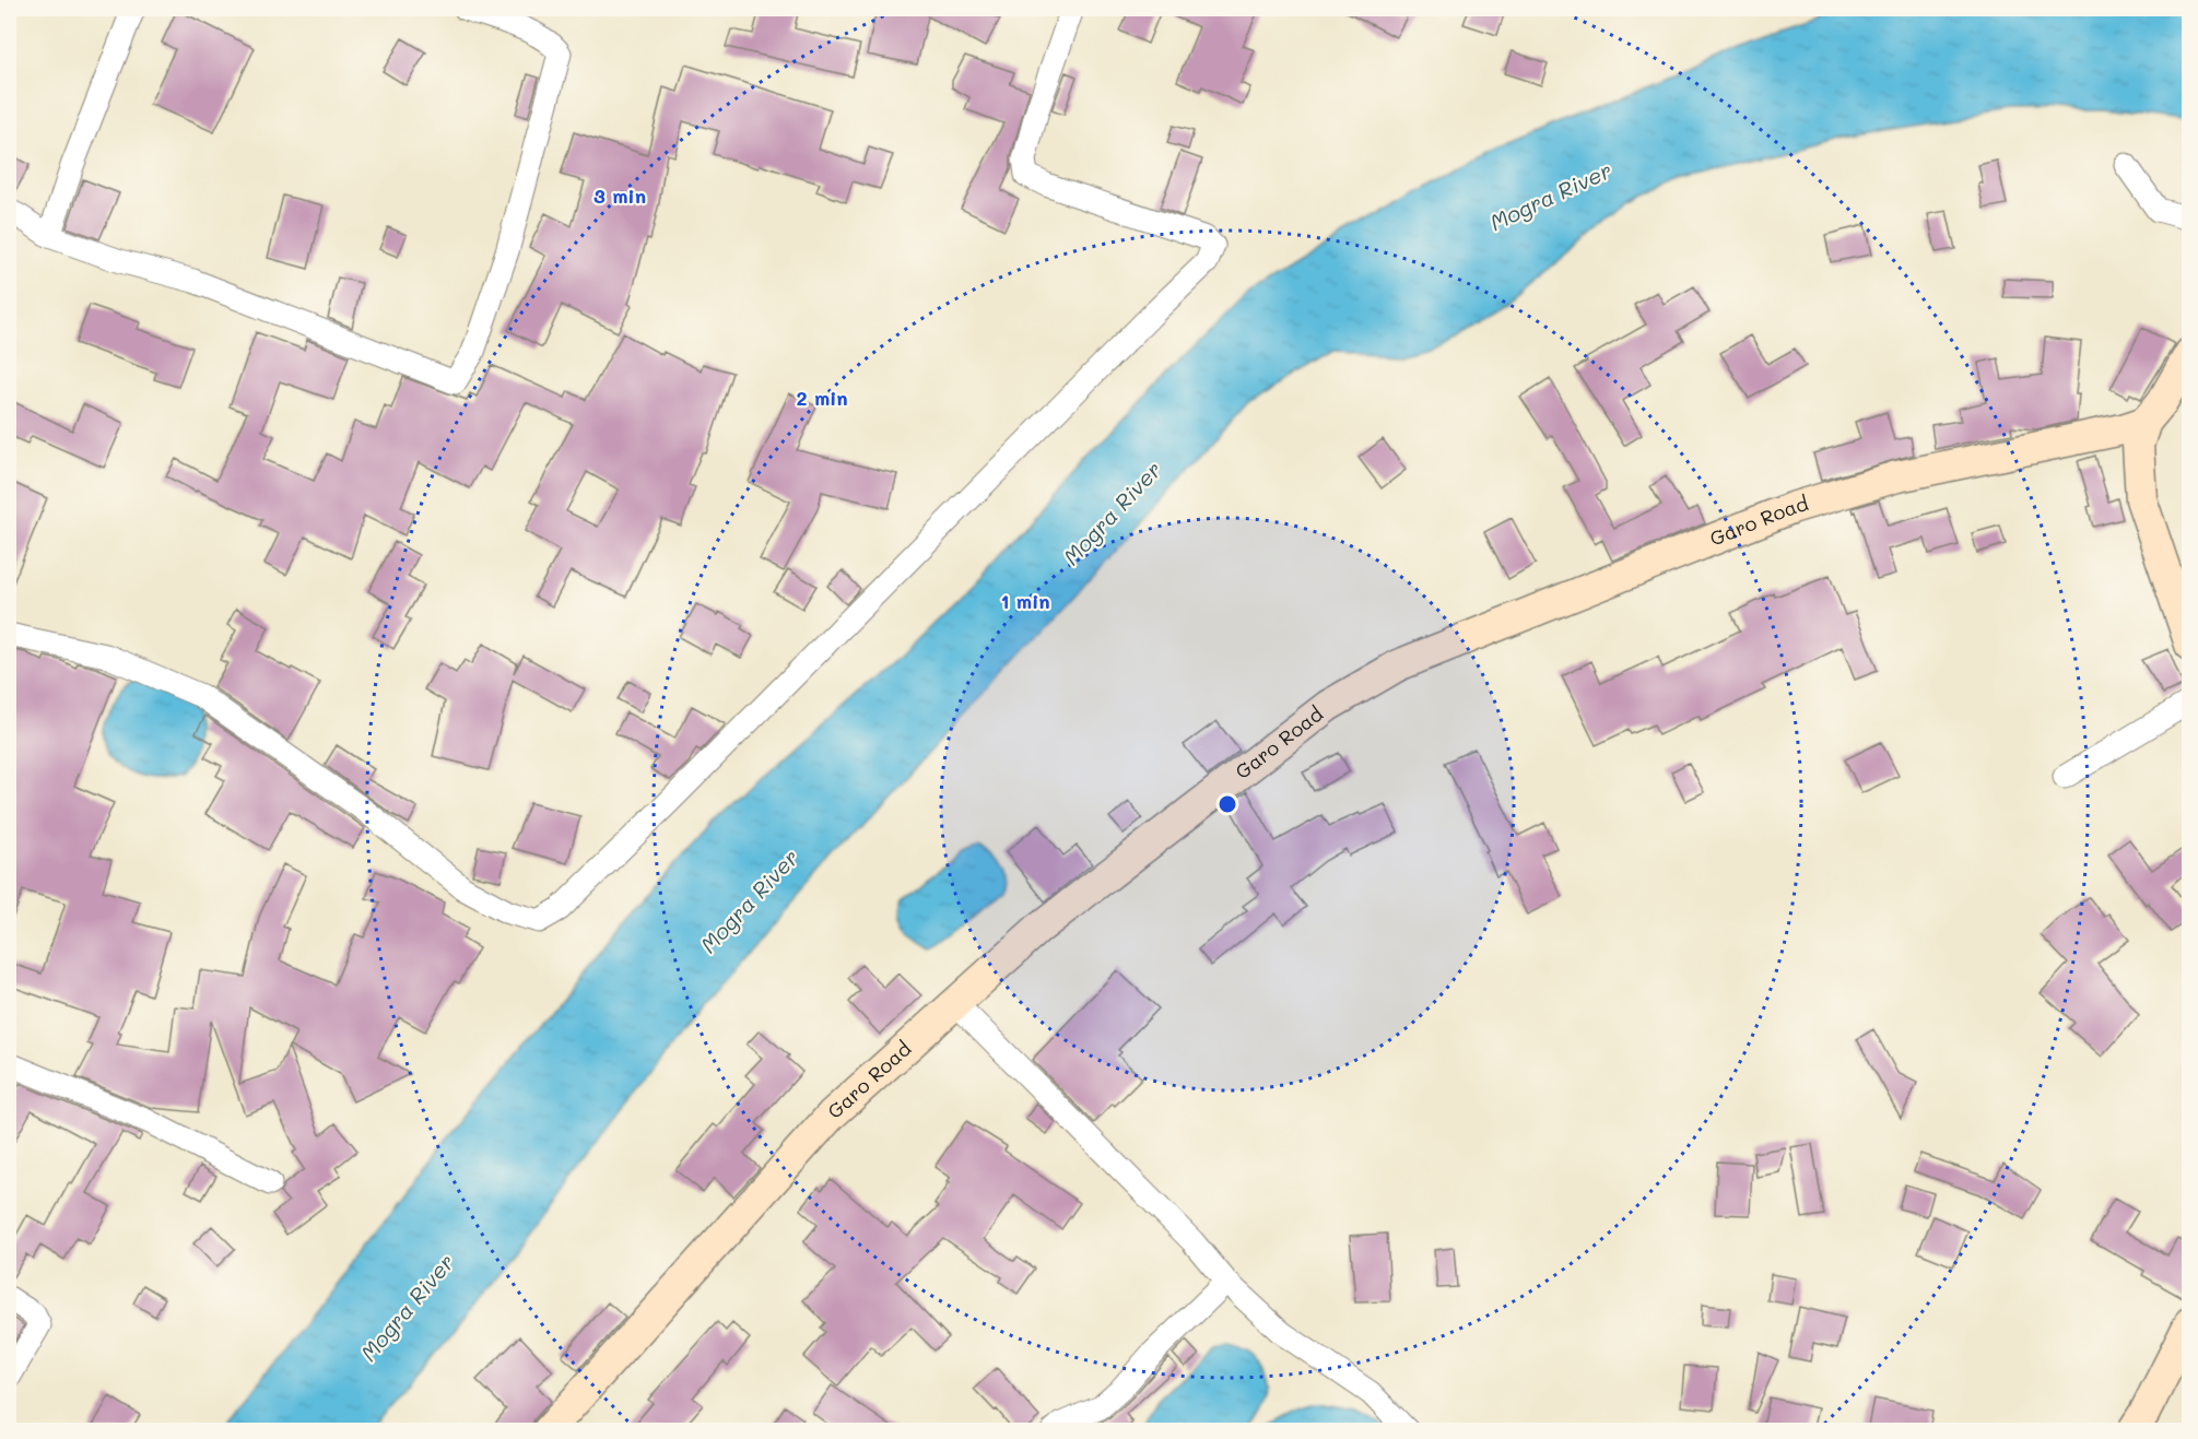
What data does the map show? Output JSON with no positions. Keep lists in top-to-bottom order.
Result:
{
  "streets": {
    "street": ["Garo Road"]
  },
  "water": ["Mogra River"],
  "rings": ["3 min", "2 min", "1 min"]
}
